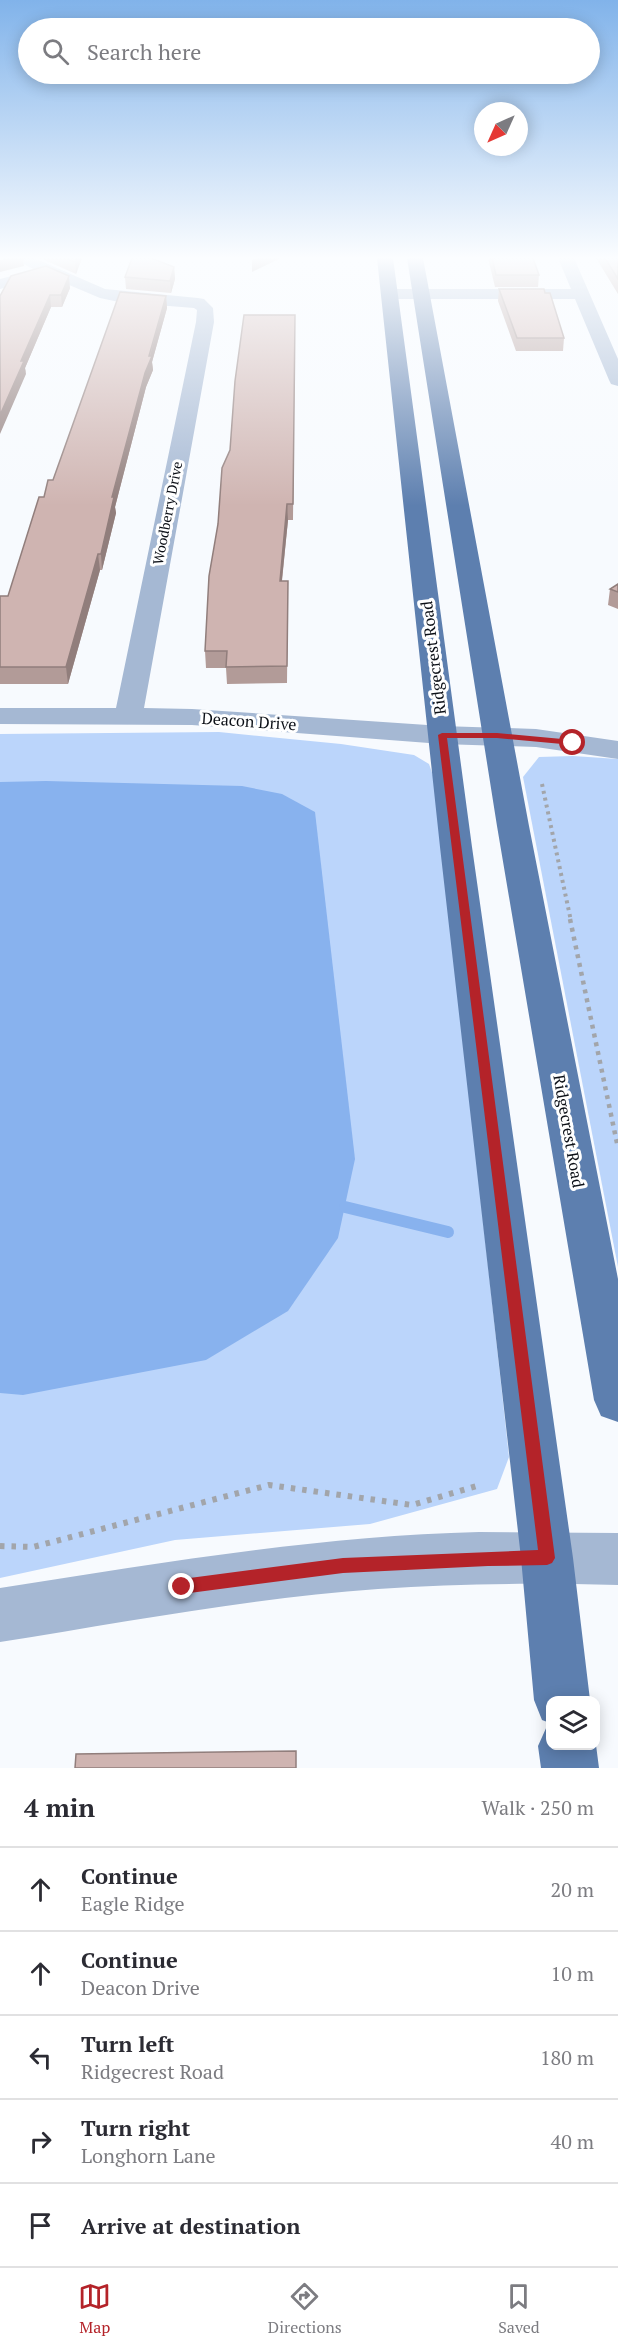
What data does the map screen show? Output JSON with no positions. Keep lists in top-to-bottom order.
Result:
{
  "streets": {
    "main road": ["Ridgecrest Road"],
    "street": ["Woodberry Drive", "Deacon Drive"]
  },
  "crossings": [
    ["Woodberry Drive", "Deacon Drive"],
    ["Ridgecrest Road", "Deacon Drive"]
  ],
  "north": "bottom left",
  "page": {
    "search": "Search here",
    "heading": ["4 min", "Walk · 250 m"],
    "list": [
      ["Continue", "Eagle Ridge", "20 m"],
      ["Continue", "Deacon Drive", "10 m"],
      ["Turn left", "Ridgecrest Road", "180 m"],
      ["Turn right", "Longhorn Lane", "40 m"],
      "Arrive at destination"
    ],
    "nav": ["Map", "Directions", "Saved"]
  }
}
